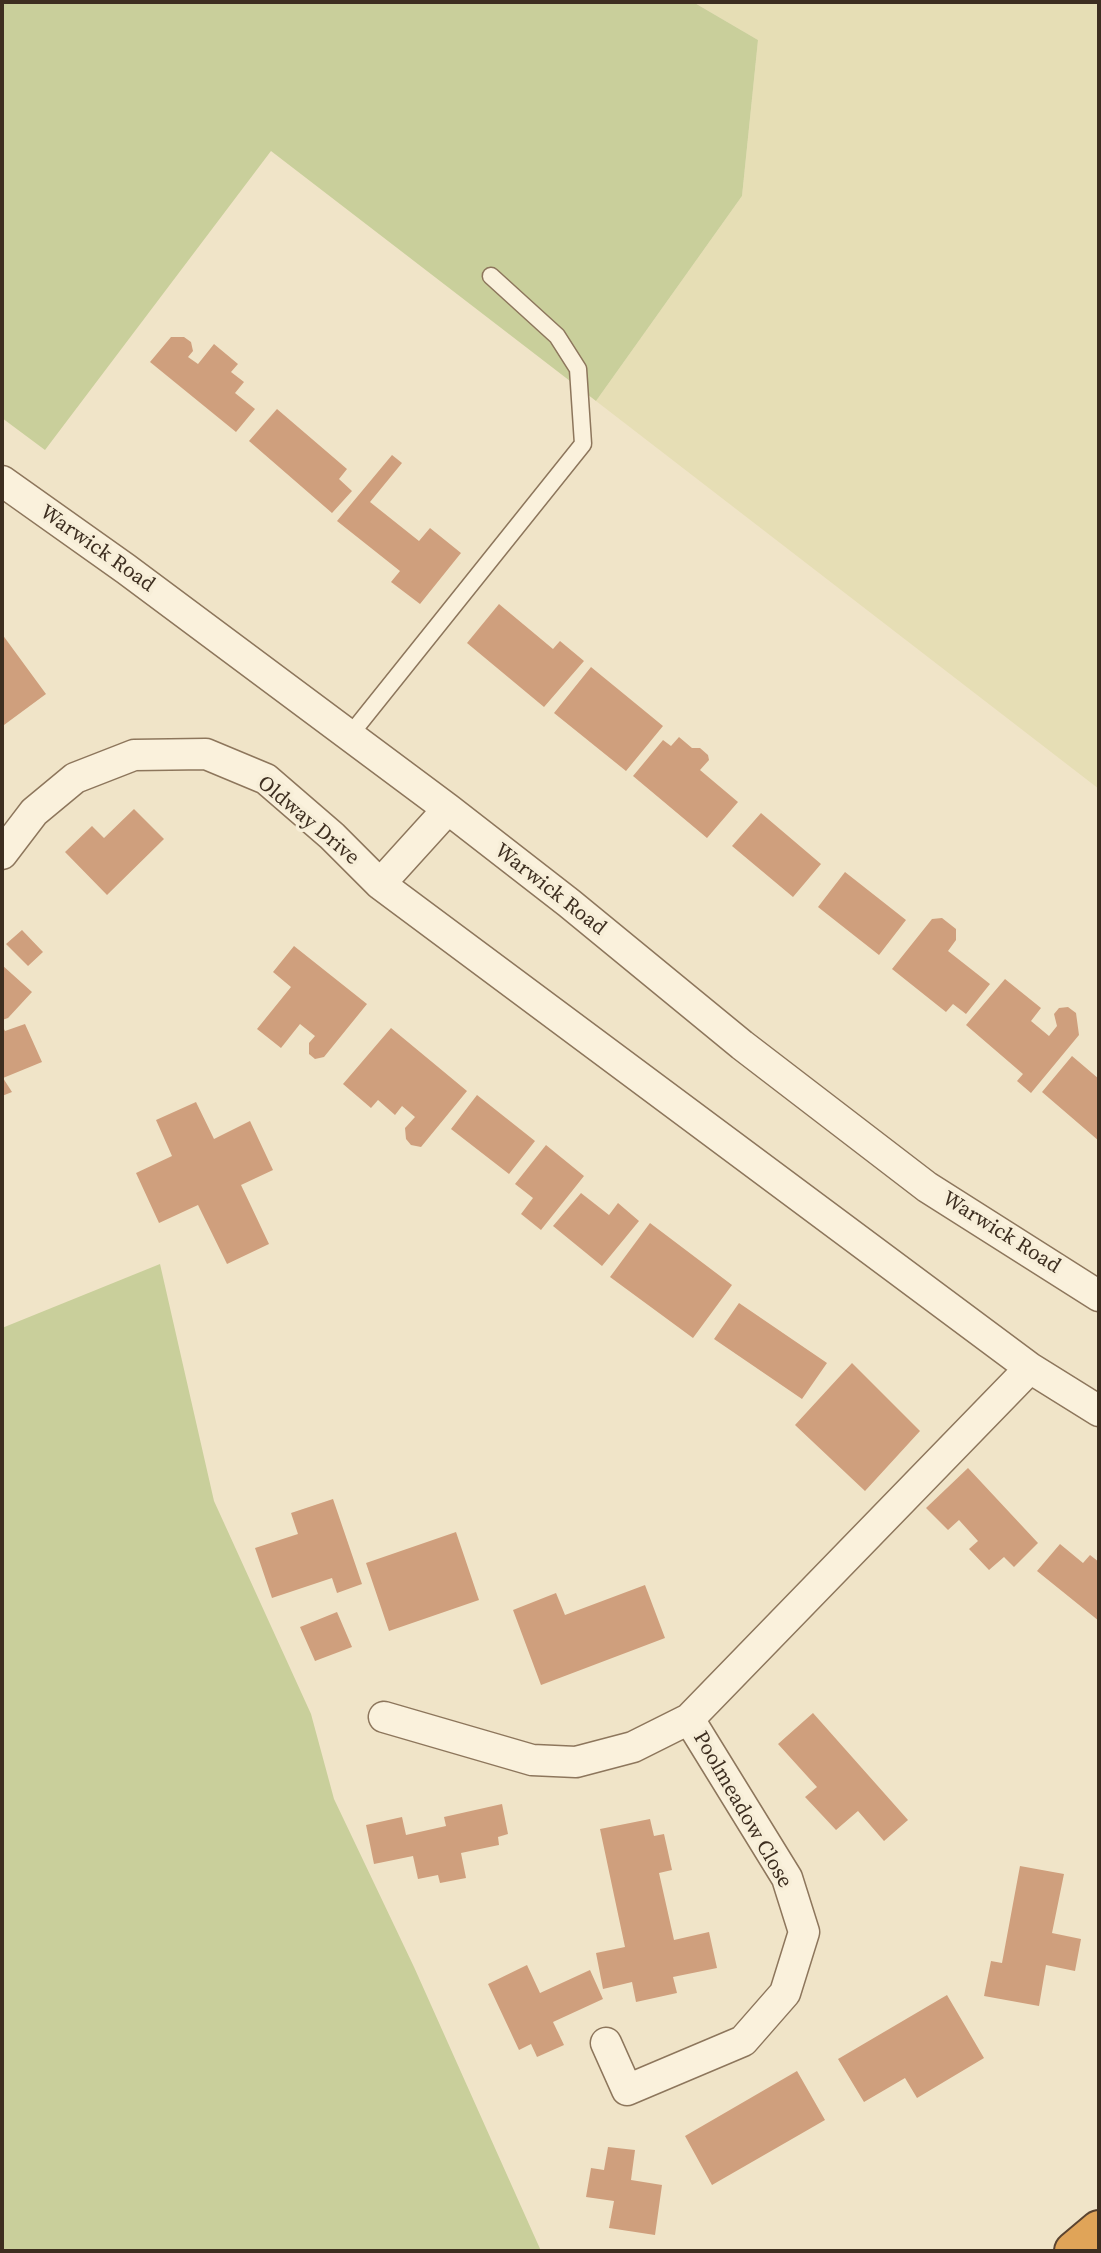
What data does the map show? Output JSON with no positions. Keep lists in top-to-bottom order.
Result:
{
  "streets": {
    "street": ["Warwick Road", "Oldway Drive", "Poolmeadow Close"]
  }
}
